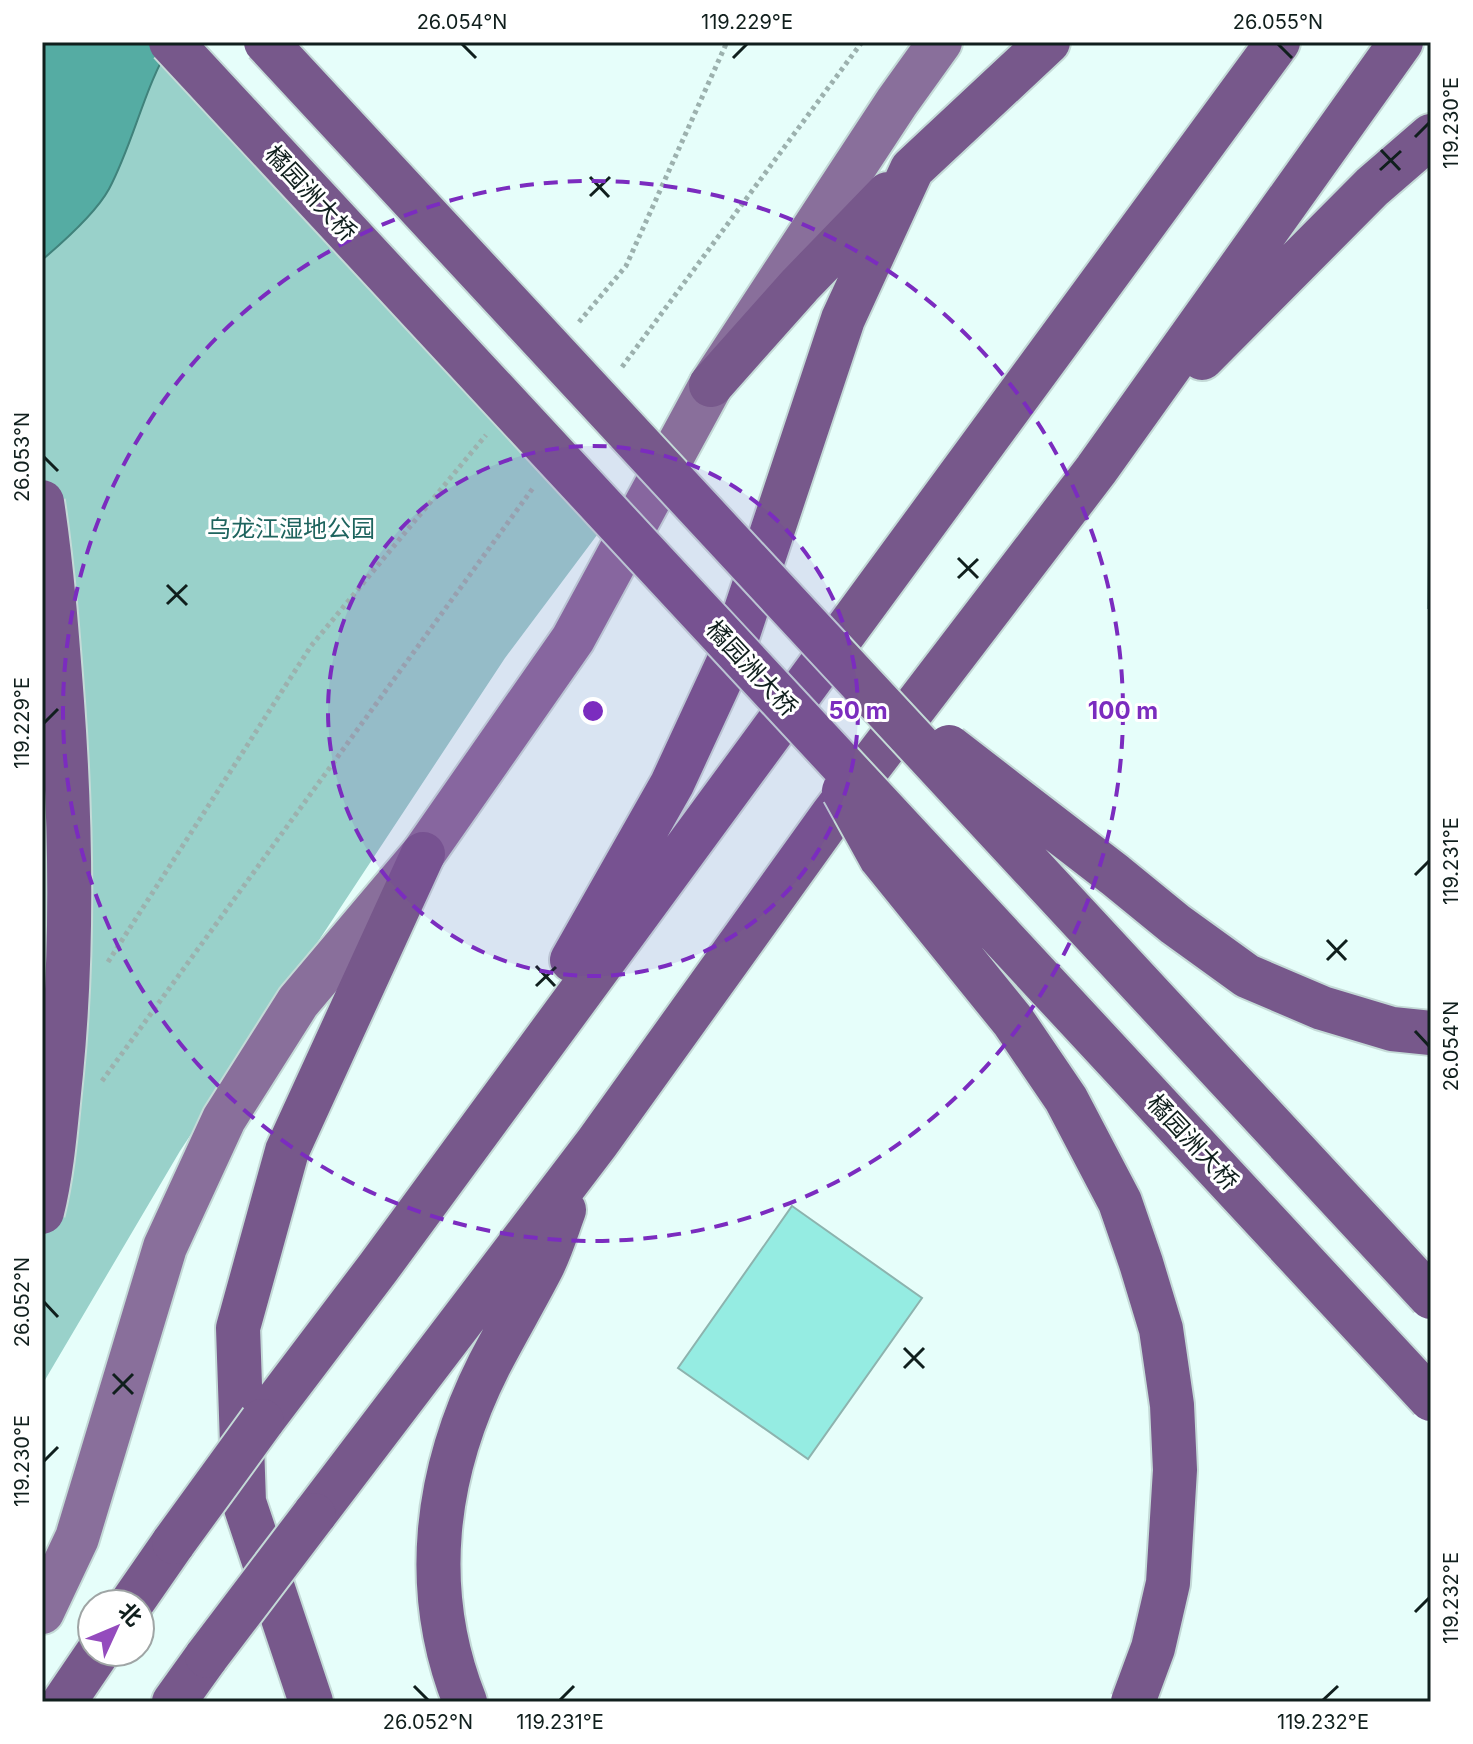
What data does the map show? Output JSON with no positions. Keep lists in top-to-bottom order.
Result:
{
  "streets": {
    "highway": ["橘园洲大桥"]
  },
  "parks": ["乌龙江湿地公园"],
  "north": "top right",
  "coordinates": [
    "26.054°N",
    "119.229°E",
    "26.055°N",
    "119.230°E",
    "26.053°N",
    "119.231°E",
    "26.052°N",
    "119.232°E"
  ],
  "rings": ["50 m", "100 m"]
}
